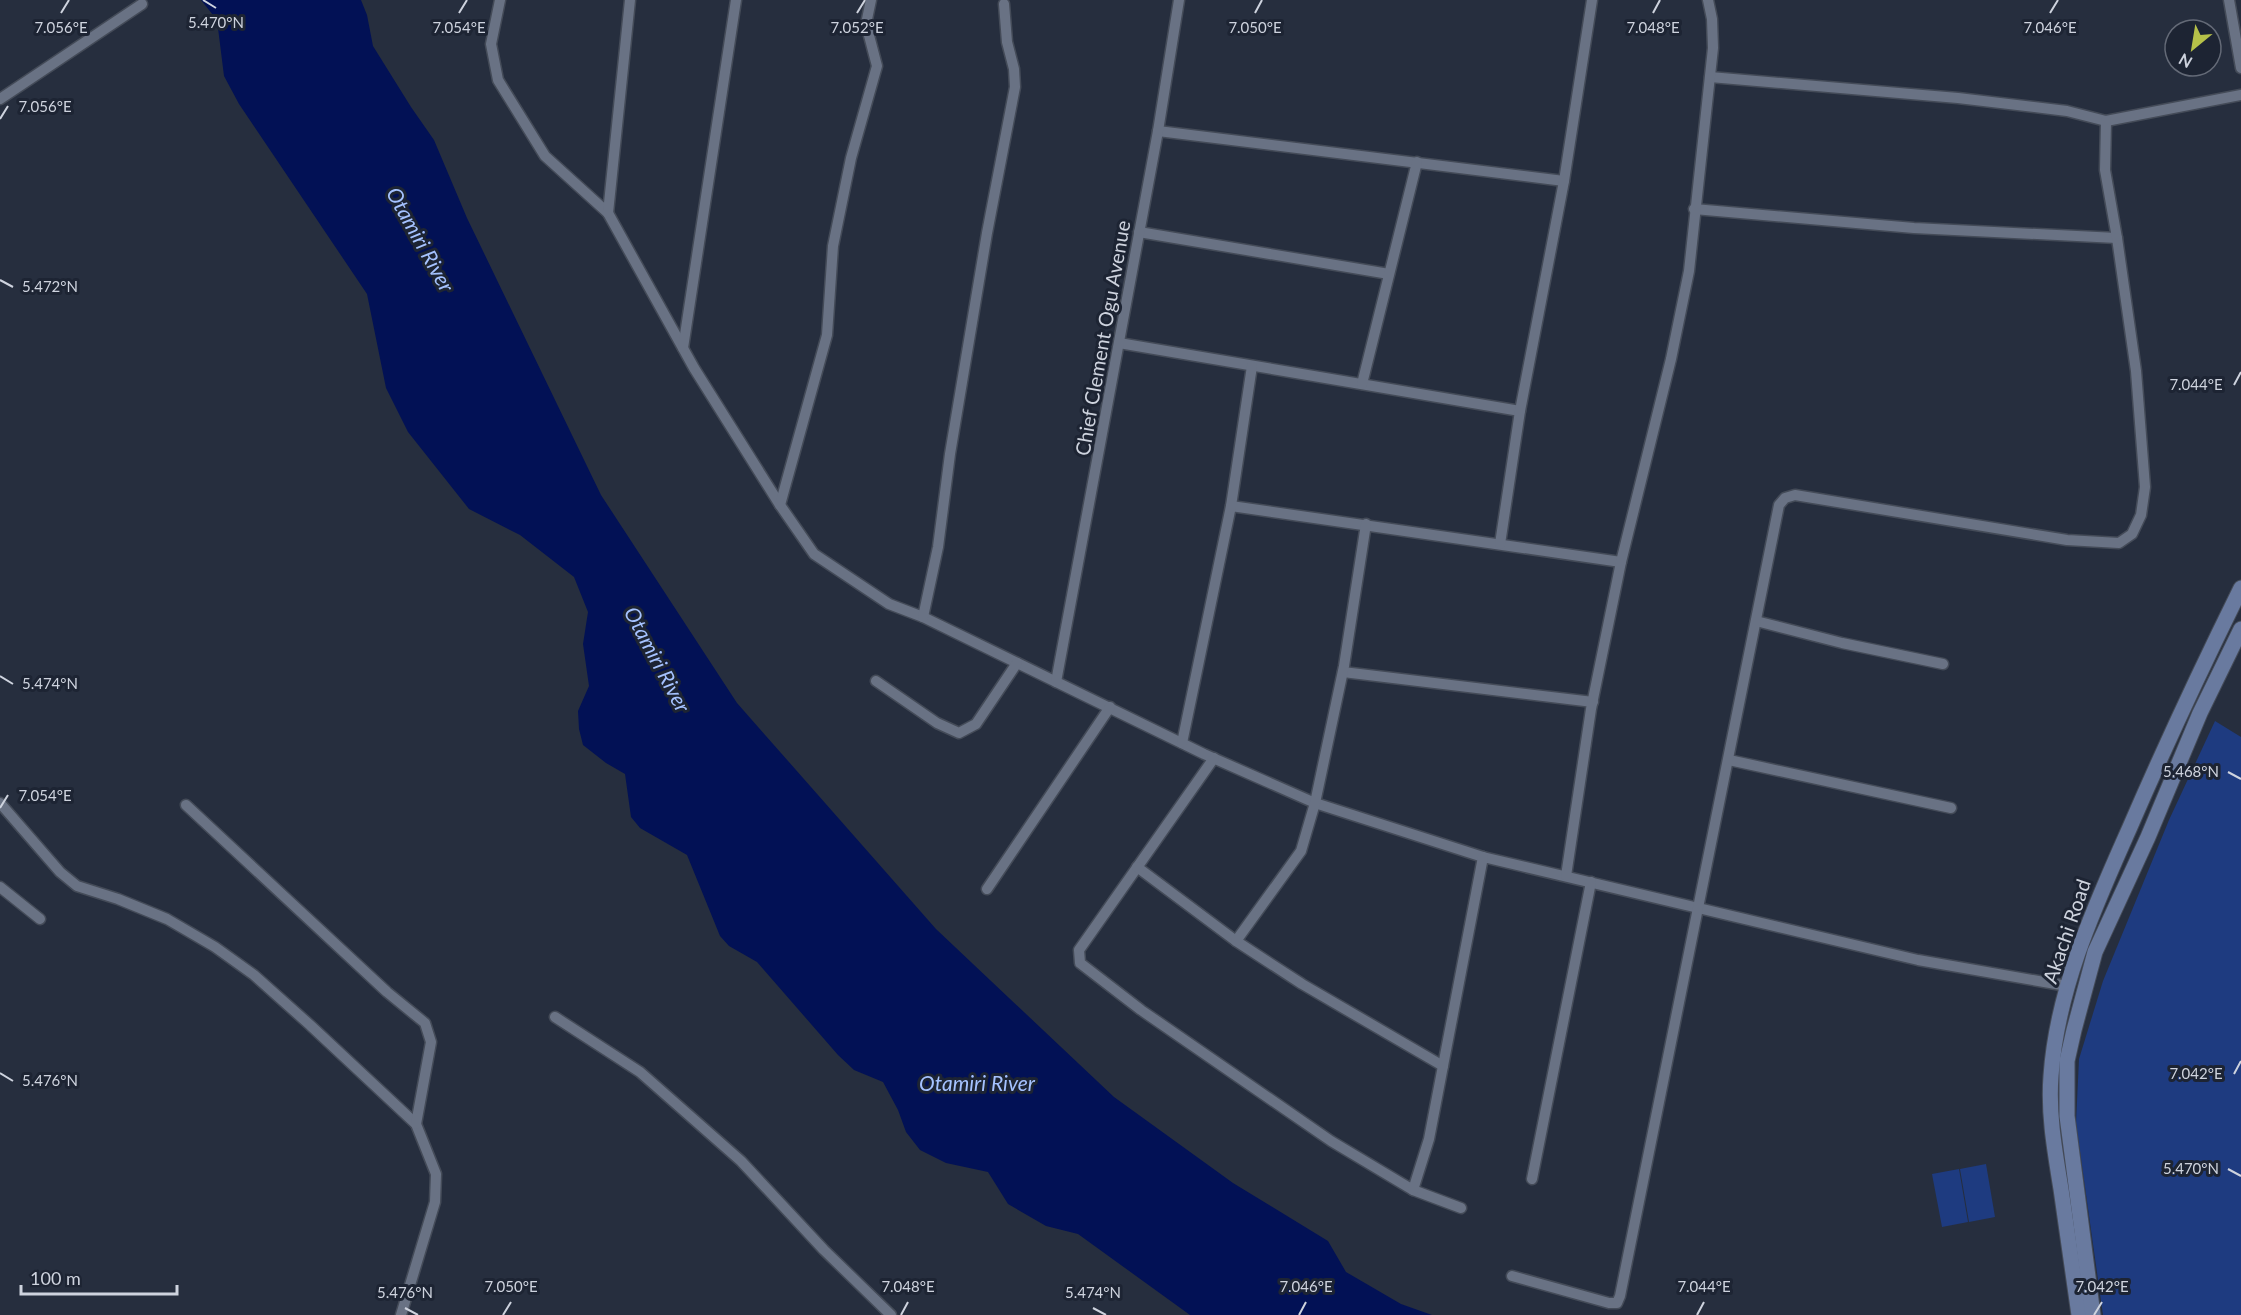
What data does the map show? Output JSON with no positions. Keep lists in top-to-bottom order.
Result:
{
  "streets": {
    "main road": ["Akachi Road"],
    "street": ["Chief Clement Ogu Avenue"]
  },
  "water": ["Otamiri River"],
  "scale_bar": "100 m",
  "north": "bottom left",
  "coordinates": [
    "5.470°N",
    "7.054°E",
    "7.050°E",
    "7.046°E",
    "7.056°E",
    "7.052°E",
    "7.048°E",
    "5.472°N",
    "7.044°E",
    "5.474°N",
    "5.468°N",
    "7.042°E",
    "5.476°N"
  ]
}
